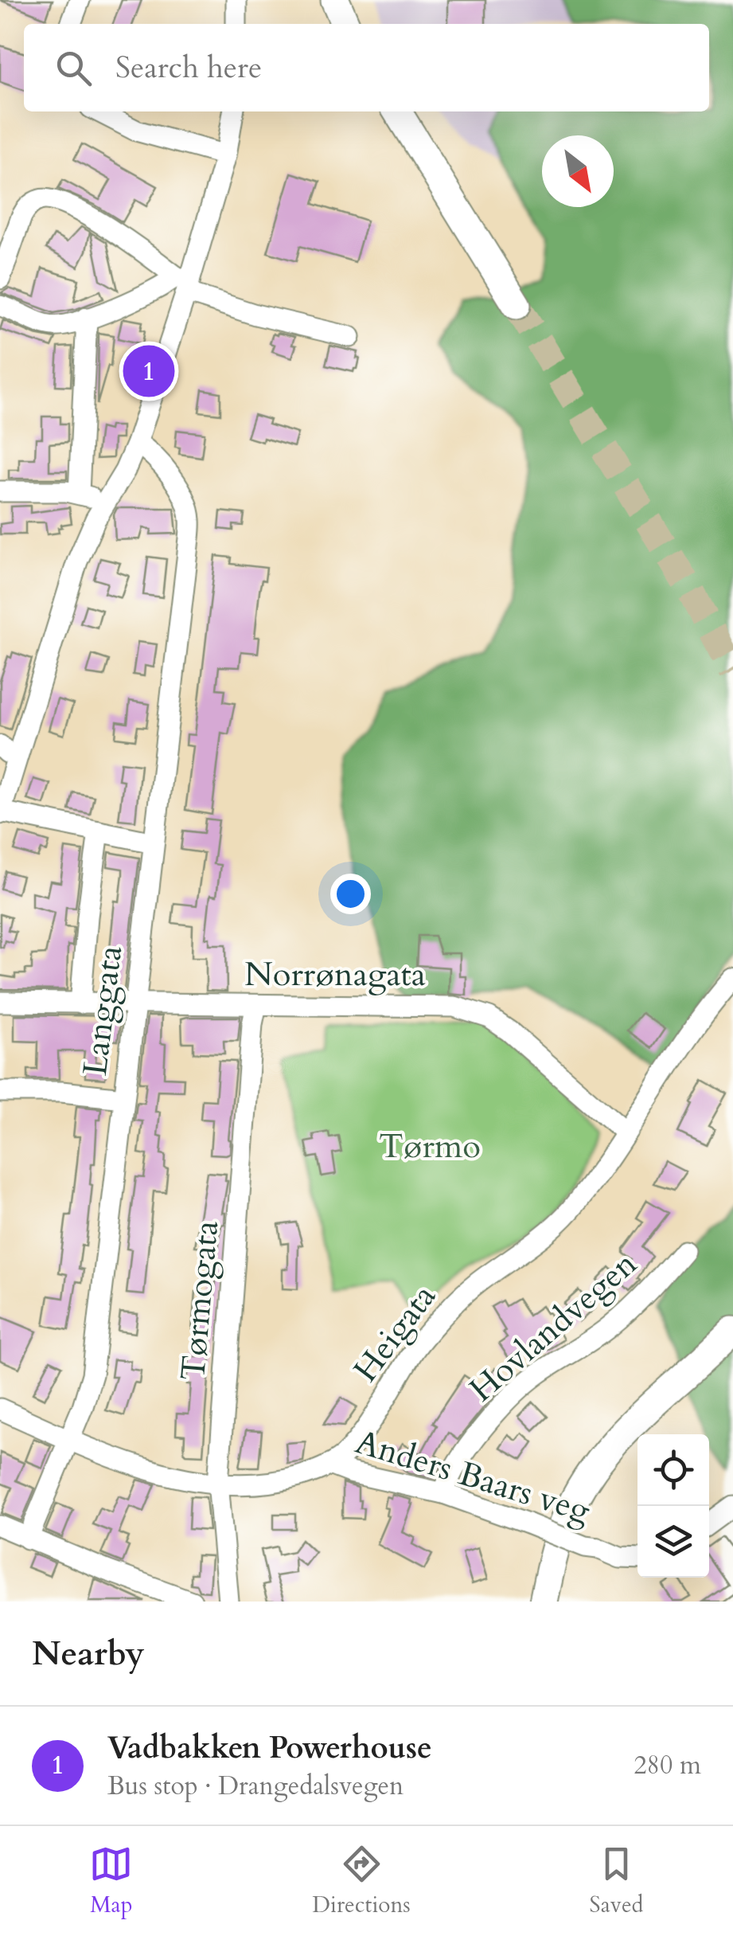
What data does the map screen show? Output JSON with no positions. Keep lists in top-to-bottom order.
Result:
{
  "streets": {
    "street": [
      "Norrønagata",
      "Langgata",
      "Tørmogata",
      "Hovlandvegen",
      "Heigata",
      "Anders Baars veg"
    ]
  },
  "crossings": [
    ["Norrønagata", "Langgata"],
    ["Norrønagata", "Tørmogata"],
    ["Norrønagata", "Heigata"],
    ["Langgata", "Heigata"],
    ["Tørmogata", "Heigata"],
    ["Hovlandvegen", "Anders Baars veg"],
    ["Heigata", "Anders Baars veg"]
  ],
  "parks": ["Tørmo"],
  "north": "bottom right",
  "page": {
    "search": "Search here",
    "pins": "1",
    "heading": "Nearby",
    "list": [
      {
        "mark": "1",
        "name": "Vadbakken Powerhouse",
        "note": "Bus stop · Drangedalsvegen",
        "value": "280 m"
      }
    ],
    "nav": ["Map", "Directions", "Saved"]
  }
}
